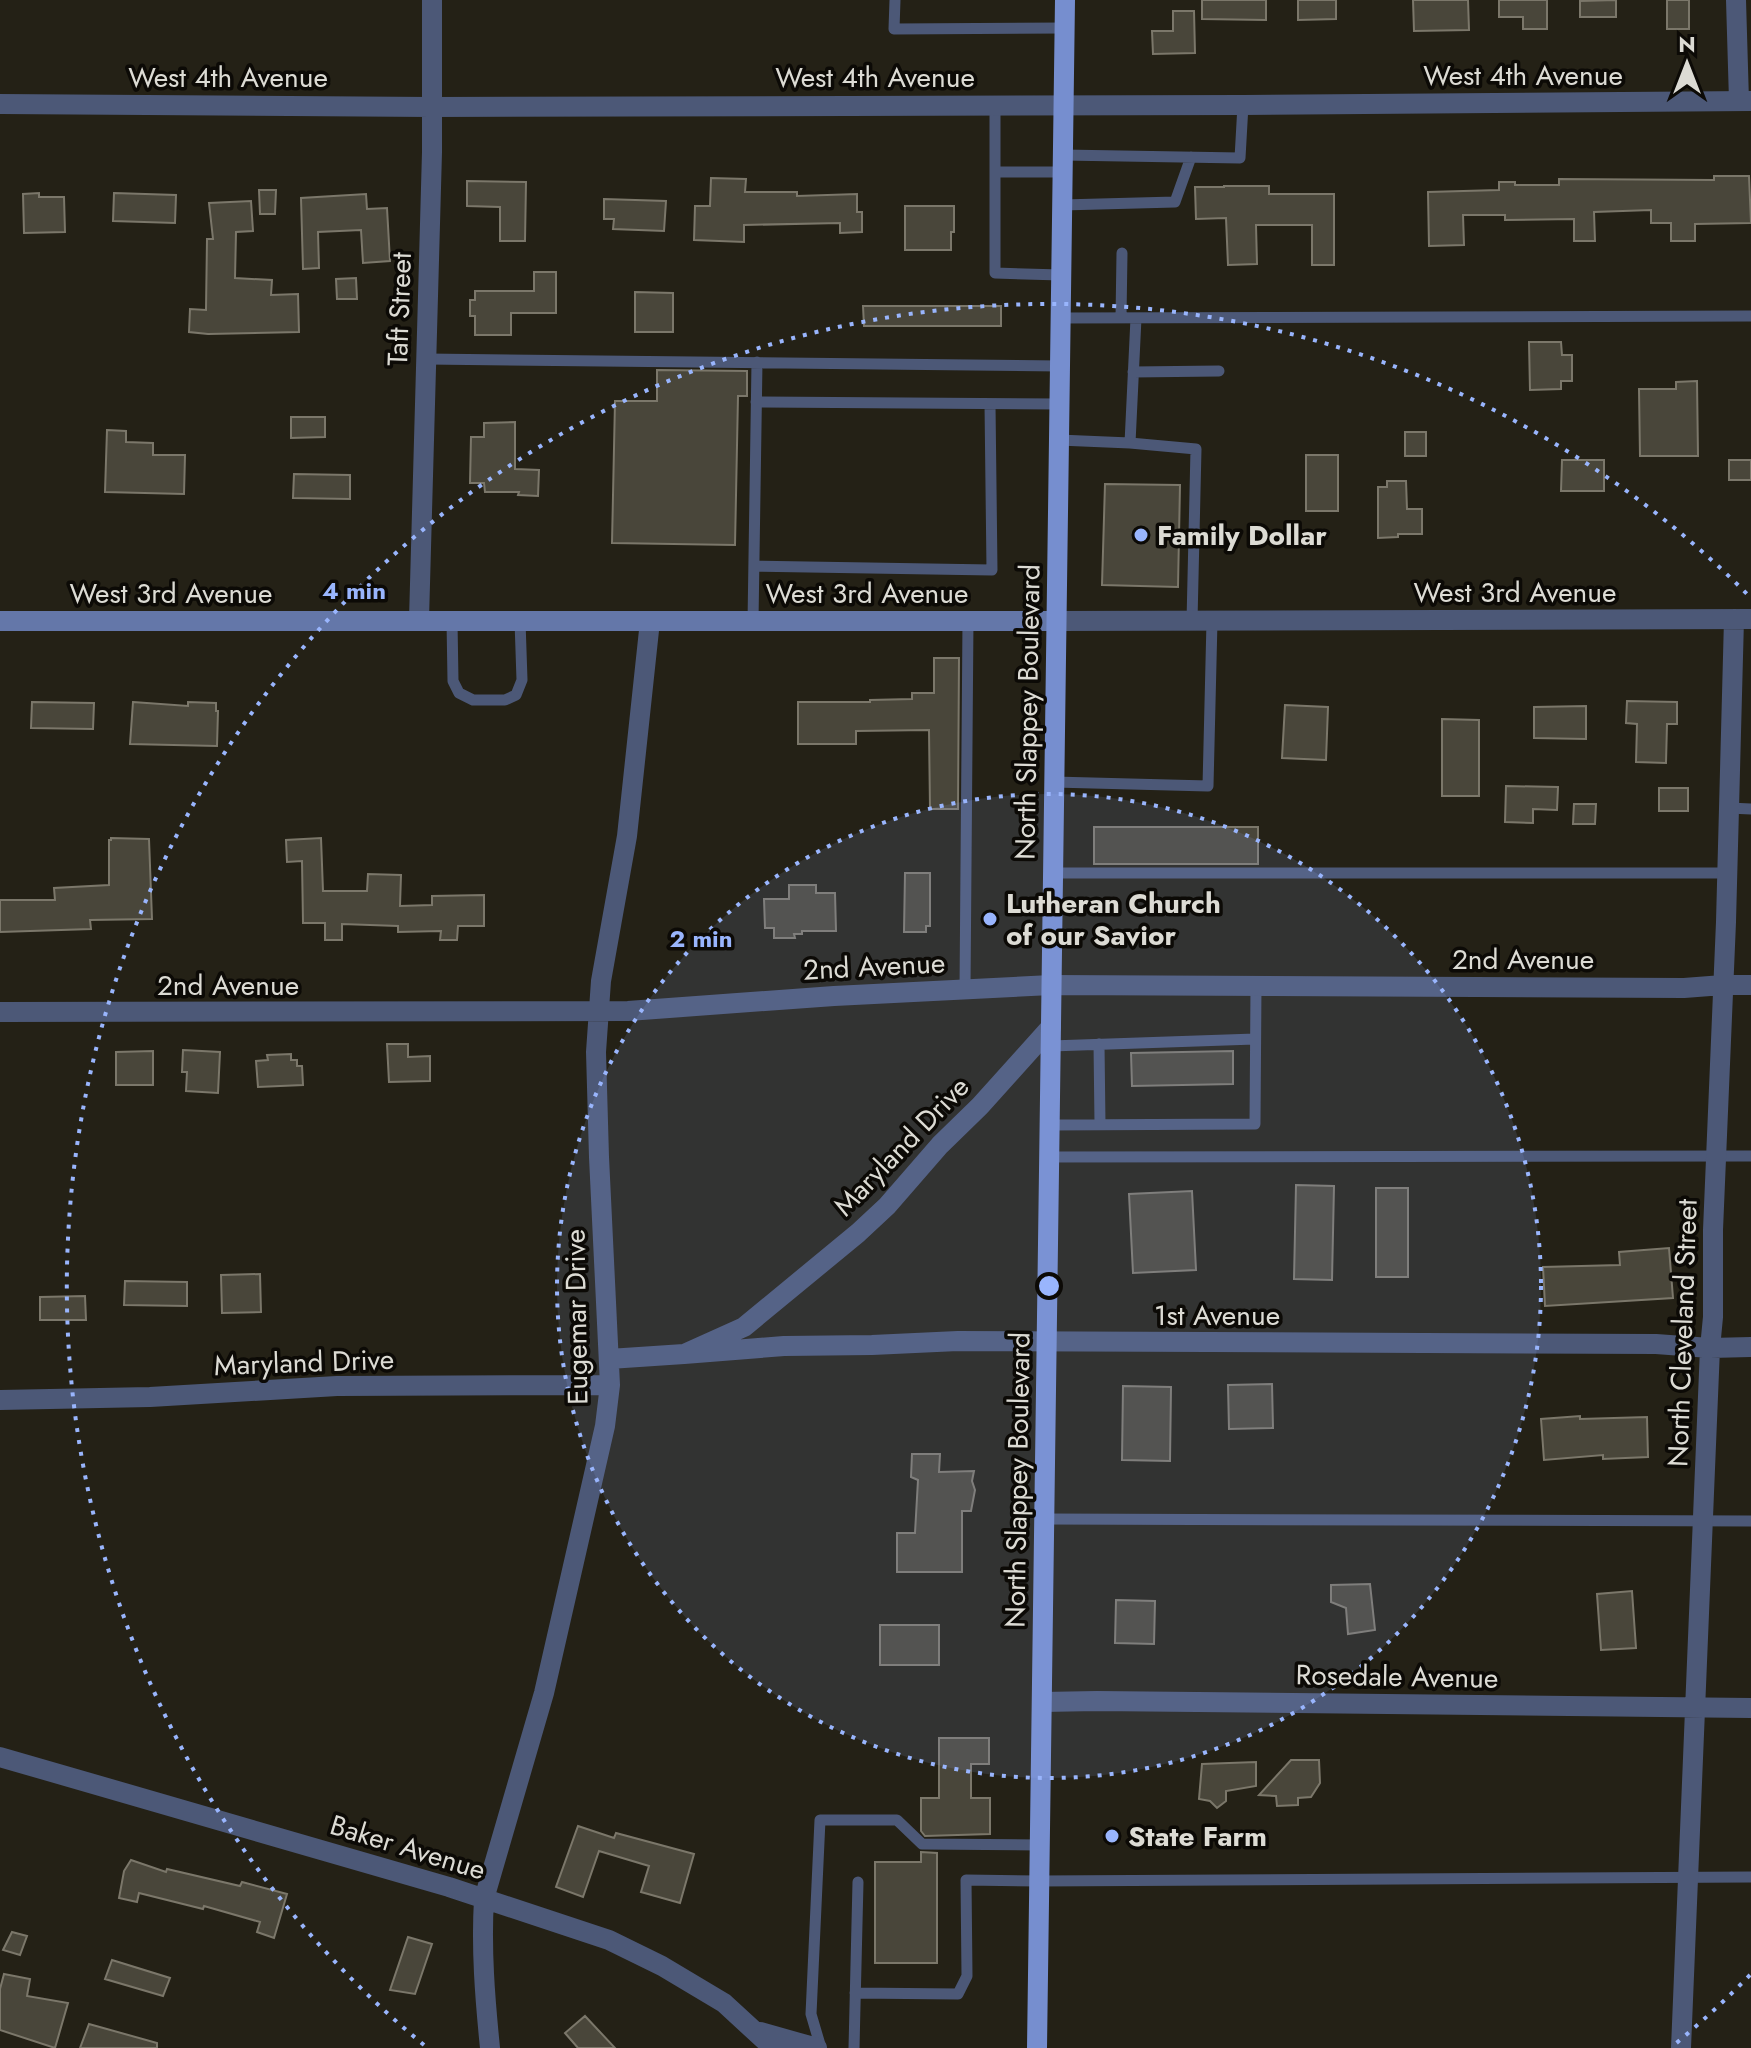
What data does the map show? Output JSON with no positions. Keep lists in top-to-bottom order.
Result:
{
  "streets": {
    "main road": ["North Slappey Boulevard"],
    "street": [
      "West 4th Avenue",
      "Taft Street",
      "West 3rd Avenue",
      "2nd Avenue",
      "Maryland Drive",
      "1st Avenue",
      "Eugemar Drive",
      "North Cleveland Street",
      "Rosedale Avenue",
      "Baker Avenue"
    ]
  },
  "crossings": [
    ["West 4th Avenue", "Taft Street"],
    ["West 4th Avenue", "North Slappey Boulevard"],
    ["Taft Street", "West 3rd Avenue"],
    ["West 3rd Avenue", "North Slappey Boulevard"],
    ["West 3rd Avenue", "Eugemar Drive"],
    ["West 3rd Avenue", "North Cleveland Street"],
    ["North Slappey Boulevard", "2nd Avenue"],
    ["North Slappey Boulevard", "Maryland Drive"],
    ["North Slappey Boulevard", "1st Avenue"],
    ["North Slappey Boulevard", "Rosedale Avenue"],
    ["2nd Avenue", "Eugemar Drive"],
    ["2nd Avenue", "North Cleveland Street"],
    ["Maryland Drive", "1st Avenue"],
    ["Maryland Drive", "Eugemar Drive"],
    ["1st Avenue", "North Cleveland Street"],
    ["Eugemar Drive", "Baker Avenue"],
    ["North Cleveland Street", "Rosedale Avenue"]
  ],
  "places": ["Family Dollar", "Lutheran Church of our Savior", "State Farm"],
  "north": "top",
  "rings": ["4 min", "2 min"]
}
